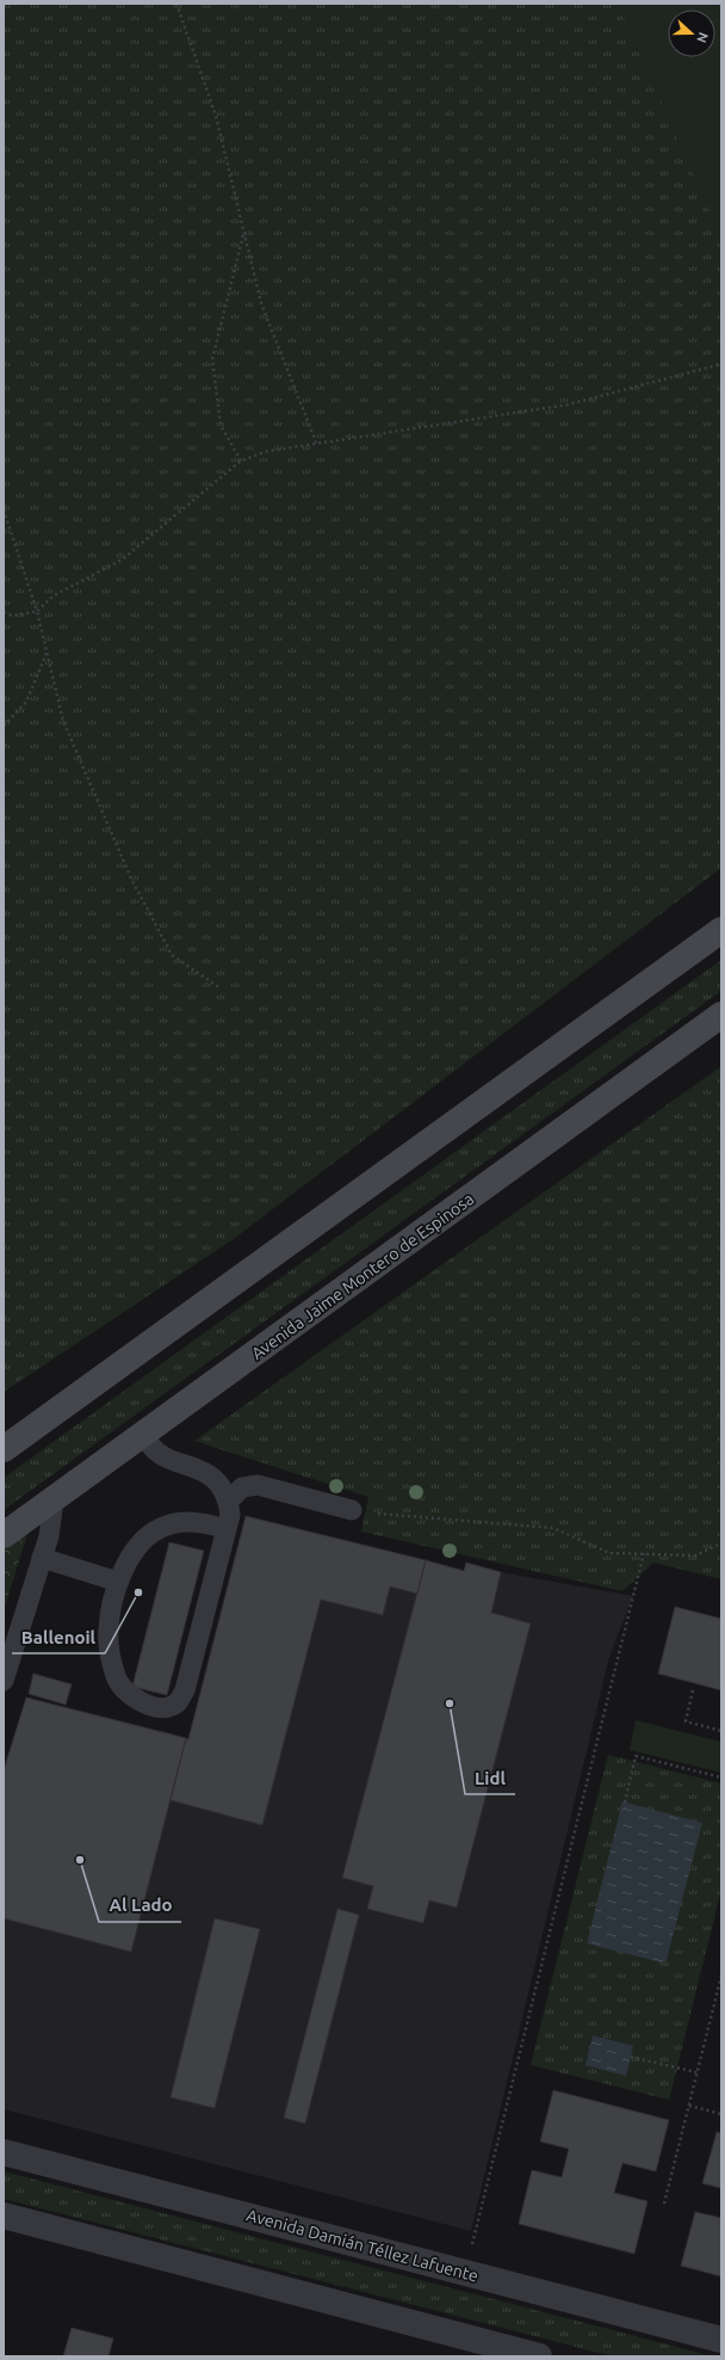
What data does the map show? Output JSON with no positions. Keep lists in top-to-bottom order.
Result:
{
  "streets": {
    "main road": ["Avenida Jaime Montero de Espinosa"],
    "street": ["Avenida Damián Téllez Lafuente"]
  },
  "places": ["Ballenoil", "Lidl", "Al Lado"],
  "north": "right"
}
